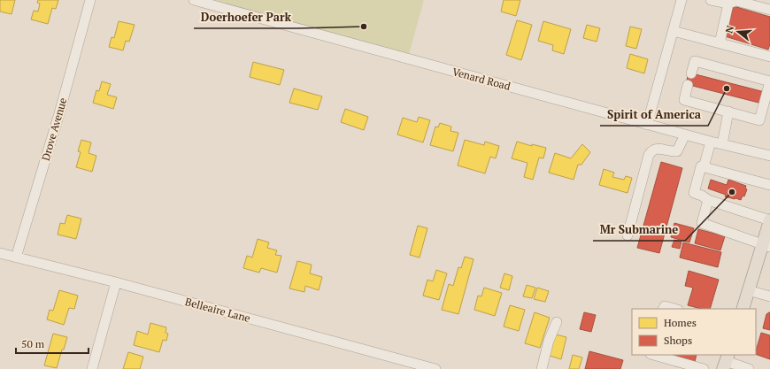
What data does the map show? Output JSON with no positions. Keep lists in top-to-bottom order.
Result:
{
  "streets": {
    "street": ["Venard Road", "Drove Avenue", "Belleaire Lane"]
  },
  "crossings": [
    ["Drove Avenue", "Belleaire Lane"]
  ],
  "places": ["Doerhoefer Park", "Spirit of America", "Mr Submarine"],
  "legend": ["Homes", "Shops"],
  "scale_bar": "50 m",
  "north": "left"
}
